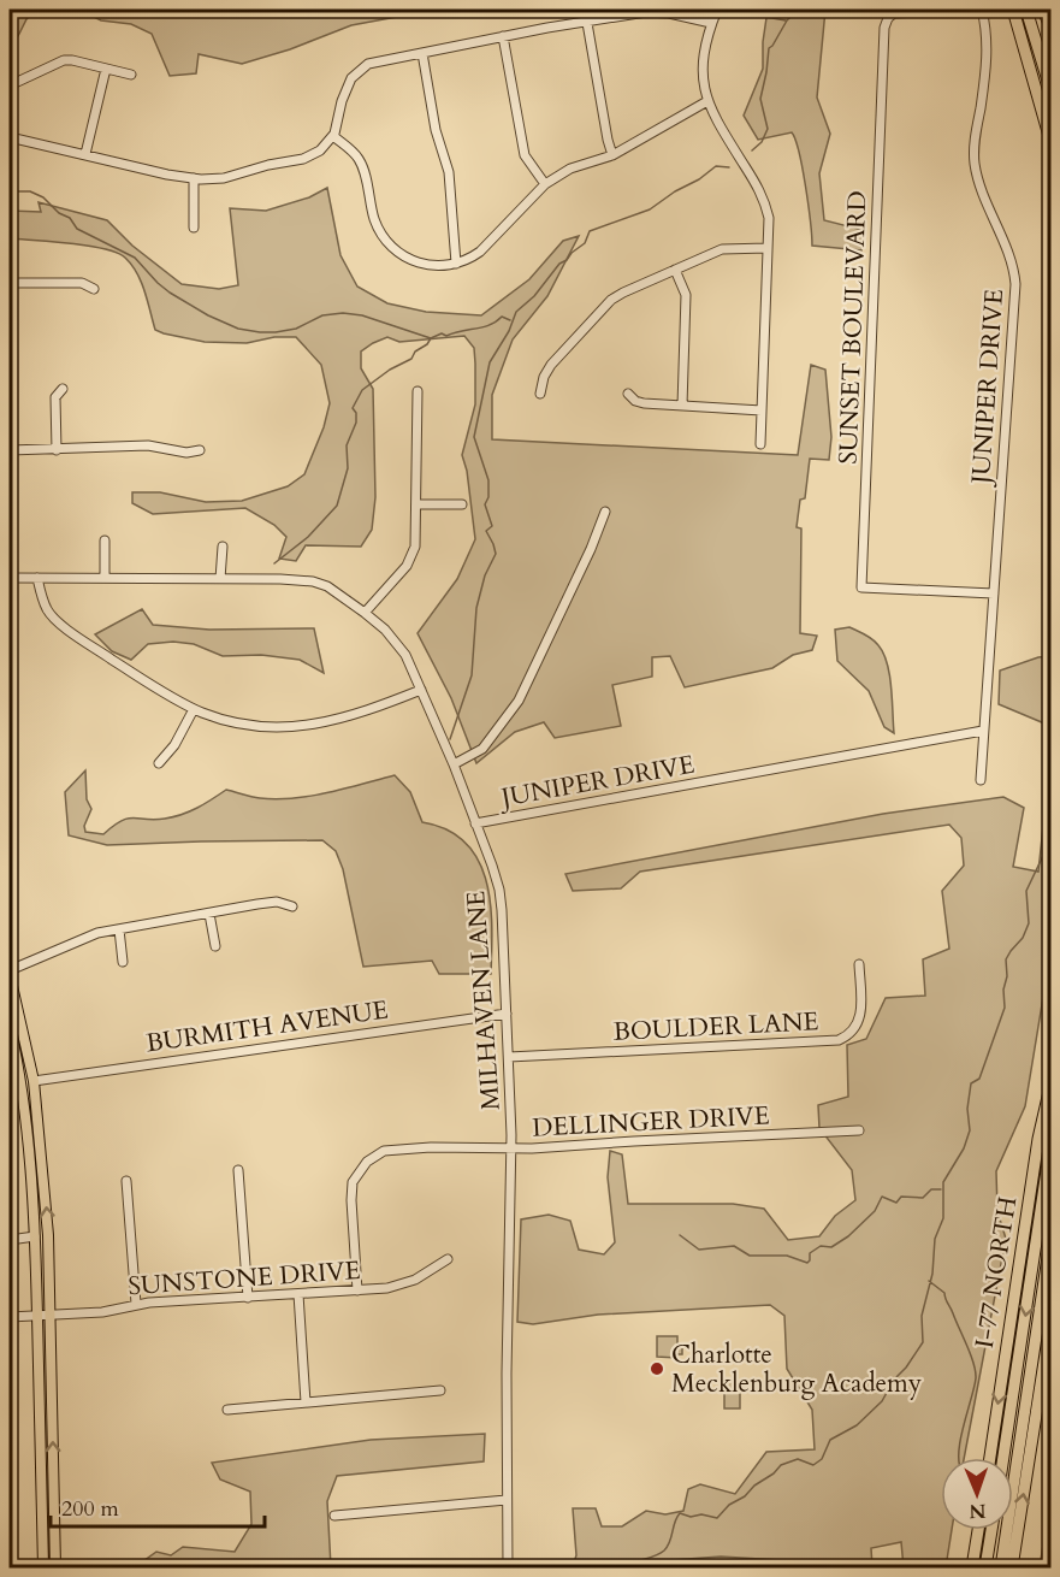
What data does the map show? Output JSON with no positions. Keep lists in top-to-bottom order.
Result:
{
  "streets": {
    "highway": ["I-77 NORTH"],
    "street": [
      "SUNSET BOULEVARD",
      "JUNIPER DRIVE",
      "MILHAVEN LANE",
      "BURMITH AVENUE",
      "BOULDER LANE",
      "DELLINGER DRIVE",
      "SUNSTONE DRIVE"
    ]
  },
  "crossings": [
    ["SUNSET BOULEVARD", "JUNIPER DRIVE"],
    ["JUNIPER DRIVE", "MILHAVEN LANE"],
    ["MILHAVEN LANE", "BURMITH AVENUE"],
    ["MILHAVEN LANE", "BOULDER LANE"],
    ["MILHAVEN LANE", "DELLINGER DRIVE"],
    ["DELLINGER DRIVE", "SUNSTONE DRIVE"]
  ],
  "places": ["Charlotte Mecklenburg Academy"],
  "scale_bar": "200 m",
  "north": "bottom"
}
